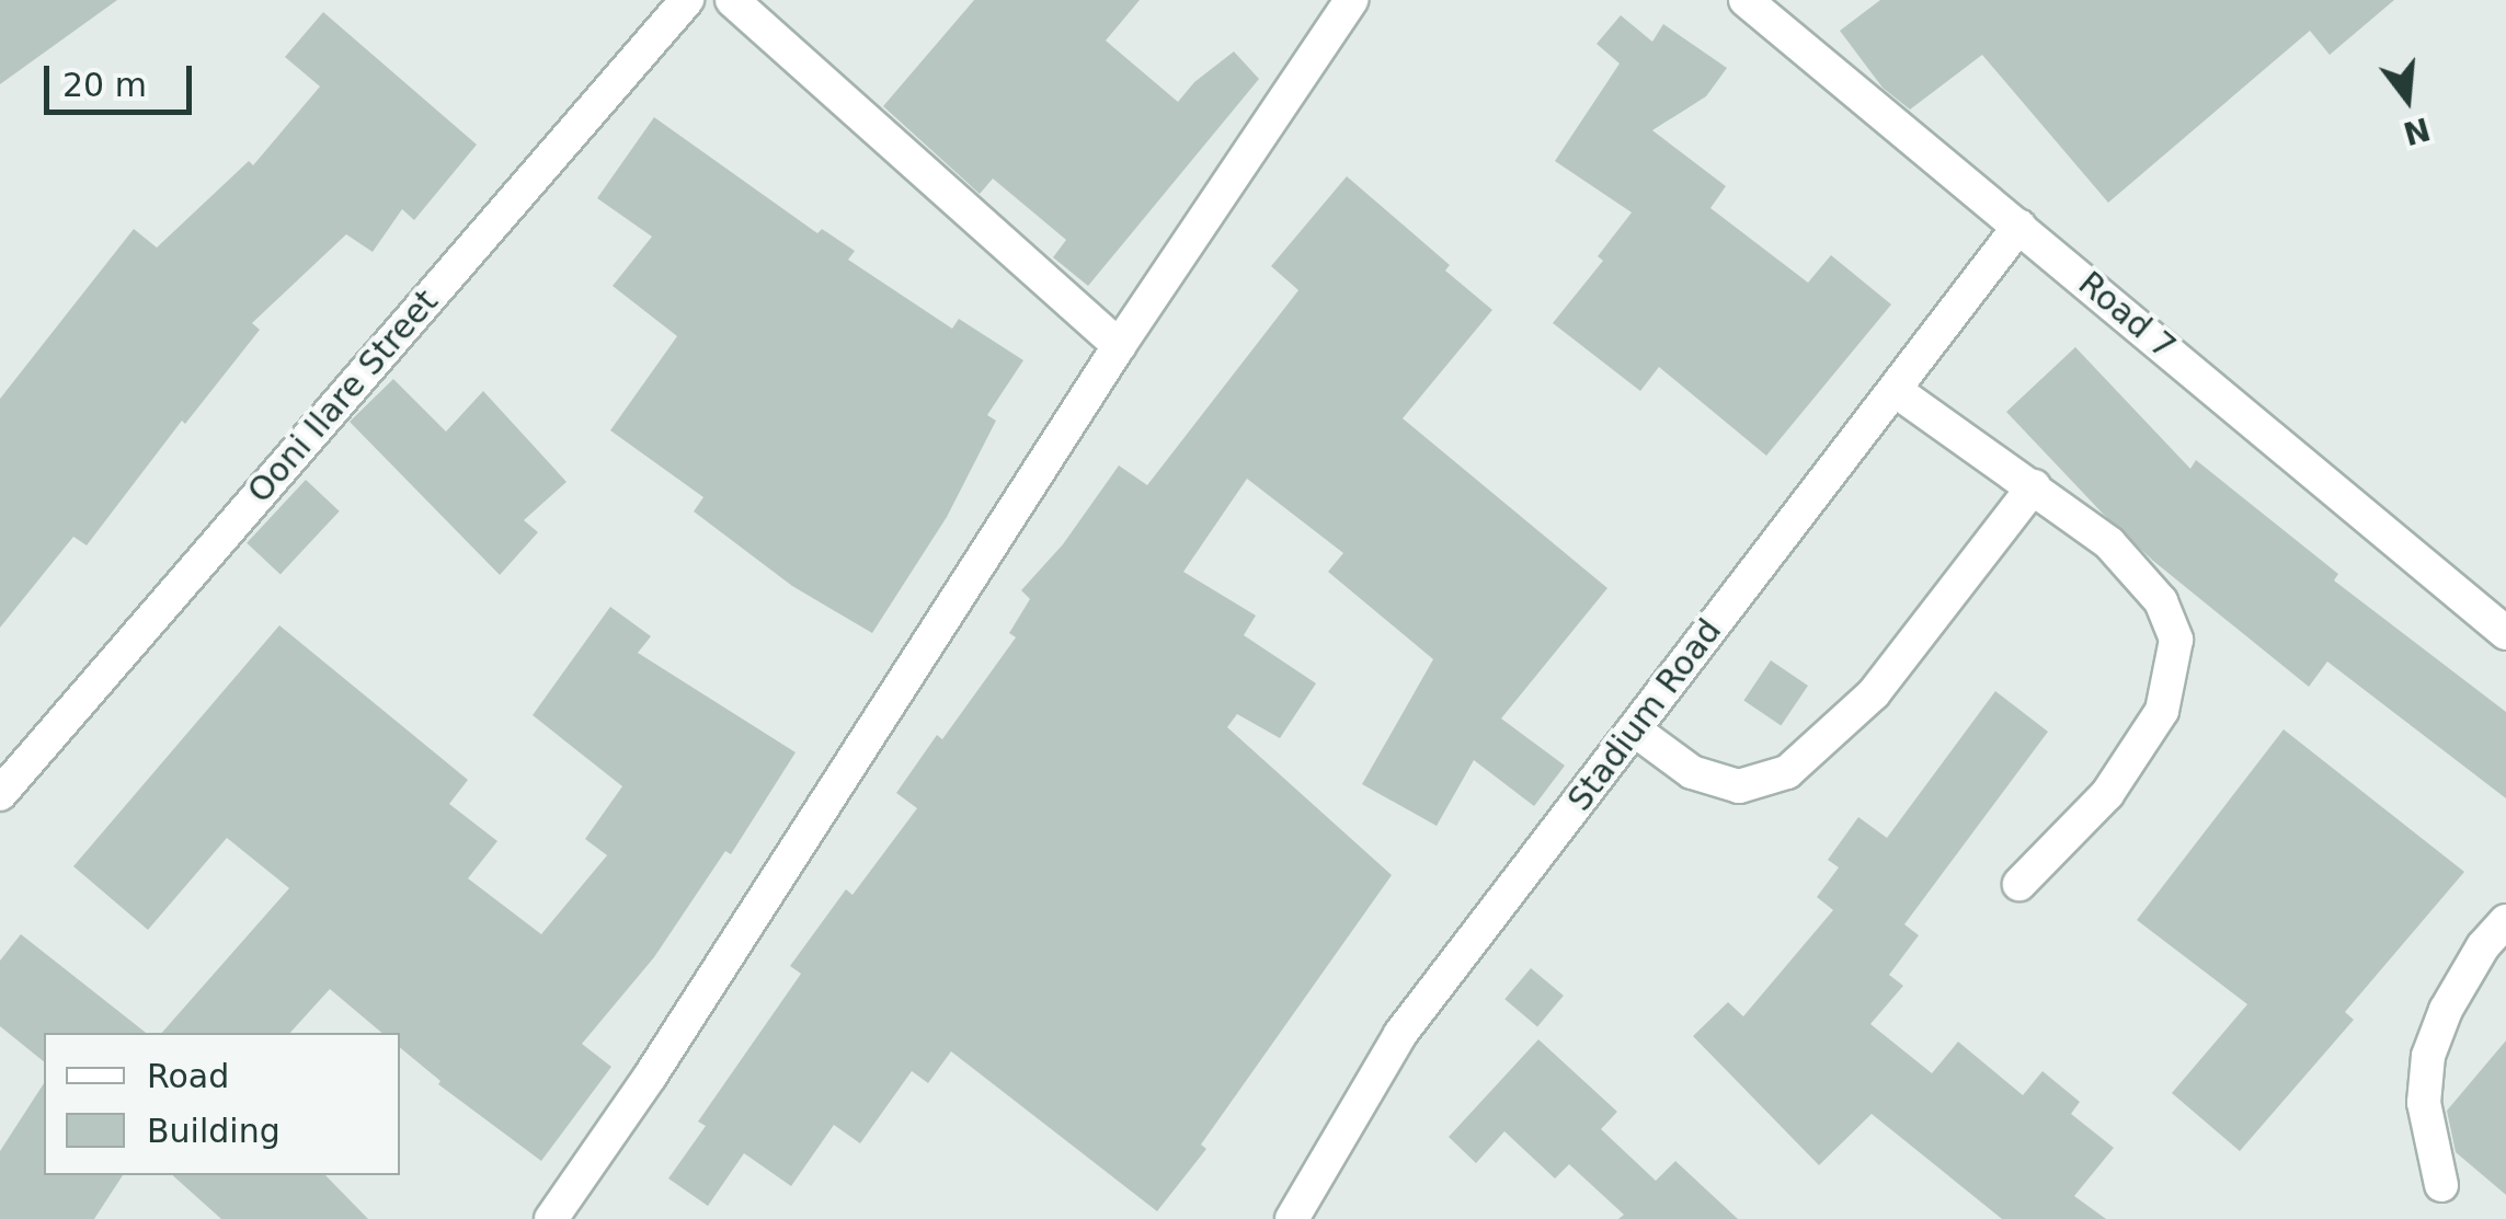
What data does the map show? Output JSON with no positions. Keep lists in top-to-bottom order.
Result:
{
  "streets": {
    "street": ["Road 7", "Ooni Ilare Street", "Stadium Road"]
  },
  "crossings": [
    ["Road 7", "Stadium Road"]
  ],
  "legend": ["Road", "Building"],
  "scale_bar": "20 m",
  "north": "bottom"
}
